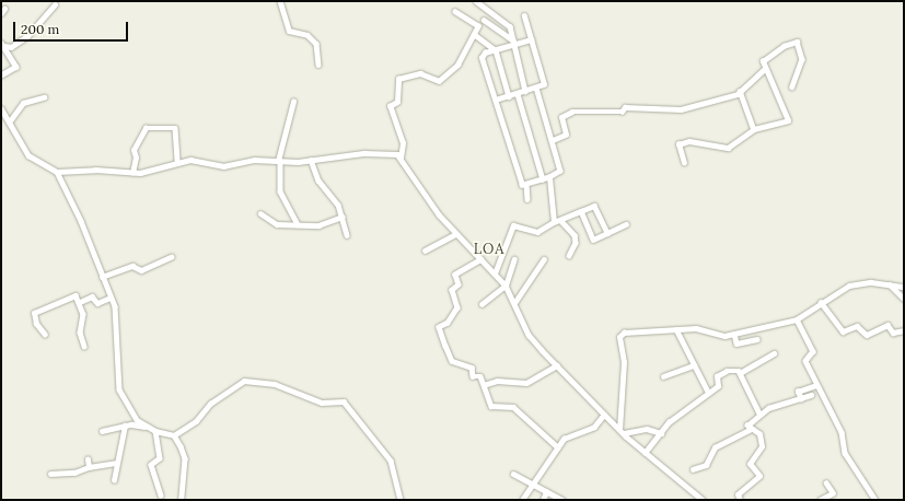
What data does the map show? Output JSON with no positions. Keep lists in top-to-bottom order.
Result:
{
  "districts": ["LOA"],
  "scale_bar": "200 m"
}
